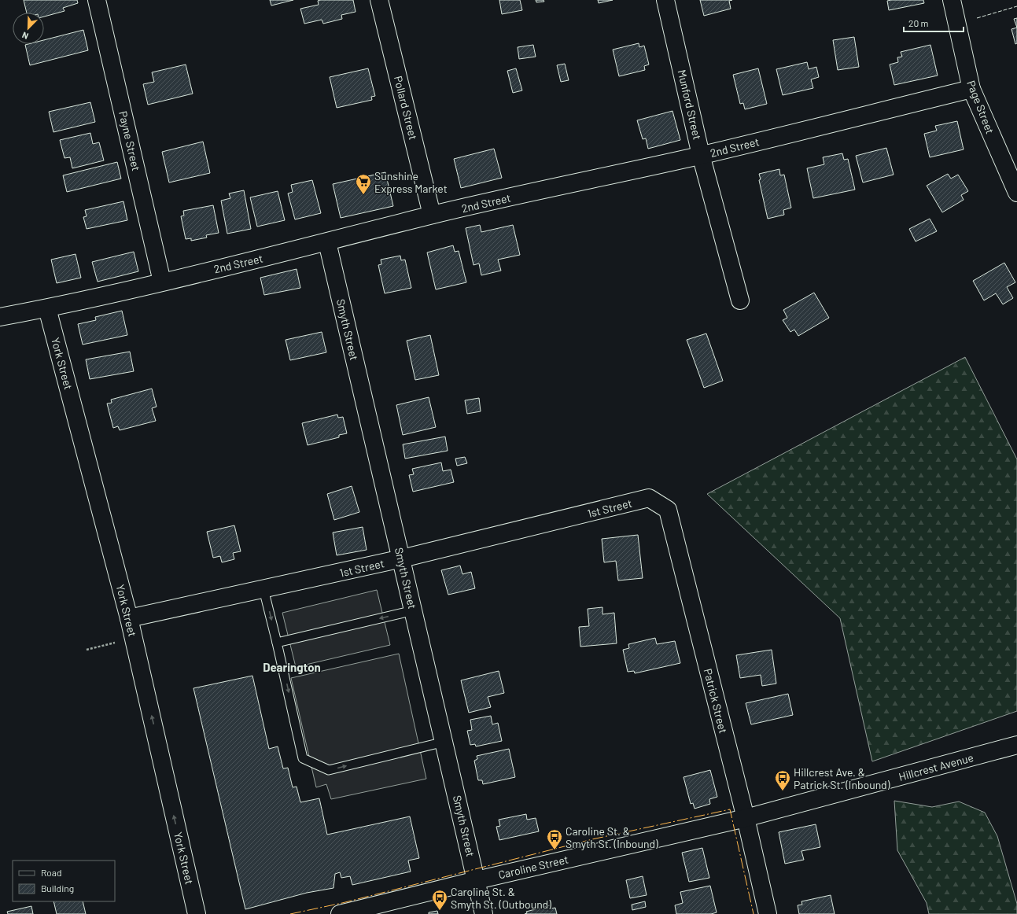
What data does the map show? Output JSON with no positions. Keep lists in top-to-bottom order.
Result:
{
  "streets": {
    "street": [
      "Munford Street",
      "Page Street",
      "Pollard Street",
      "Payne Street",
      "2nd Street",
      "Smyth Street",
      "York Street",
      "1st Street",
      "Patrick Street",
      "Hillcrest Avenue",
      "Caroline Street"
    ]
  },
  "crossings": [
    ["Munford Street", "2nd Street"],
    ["Page Street", "2nd Street"],
    ["Pollard Street", "2nd Street"],
    ["Payne Street", "2nd Street"],
    ["2nd Street", "Smyth Street"],
    ["2nd Street", "York Street"],
    ["Smyth Street", "1st Street"],
    ["Smyth Street", "Caroline Street"],
    ["York Street", "1st Street"],
    ["1st Street", "Patrick Street"],
    ["Patrick Street", "Hillcrest Avenue"],
    ["Patrick Street", "Caroline Street"],
    ["Hillcrest Avenue", "Caroline Street"]
  ],
  "one_way": ["York Street"],
  "districts": ["Dearington"],
  "places": {
    "supermarket": ["Sunshine Express Market"],
    "bus stop": ["Hillcrest Ave. & Patrick St. (Inbound)", "Caroline St. & Smyth St. (Inbound)", "Caroline St. & Smyth St. (Outbound)"]
  },
  "legend": ["Road", "Building"],
  "scale_bar": "20 m",
  "north": "bottom left"
}
